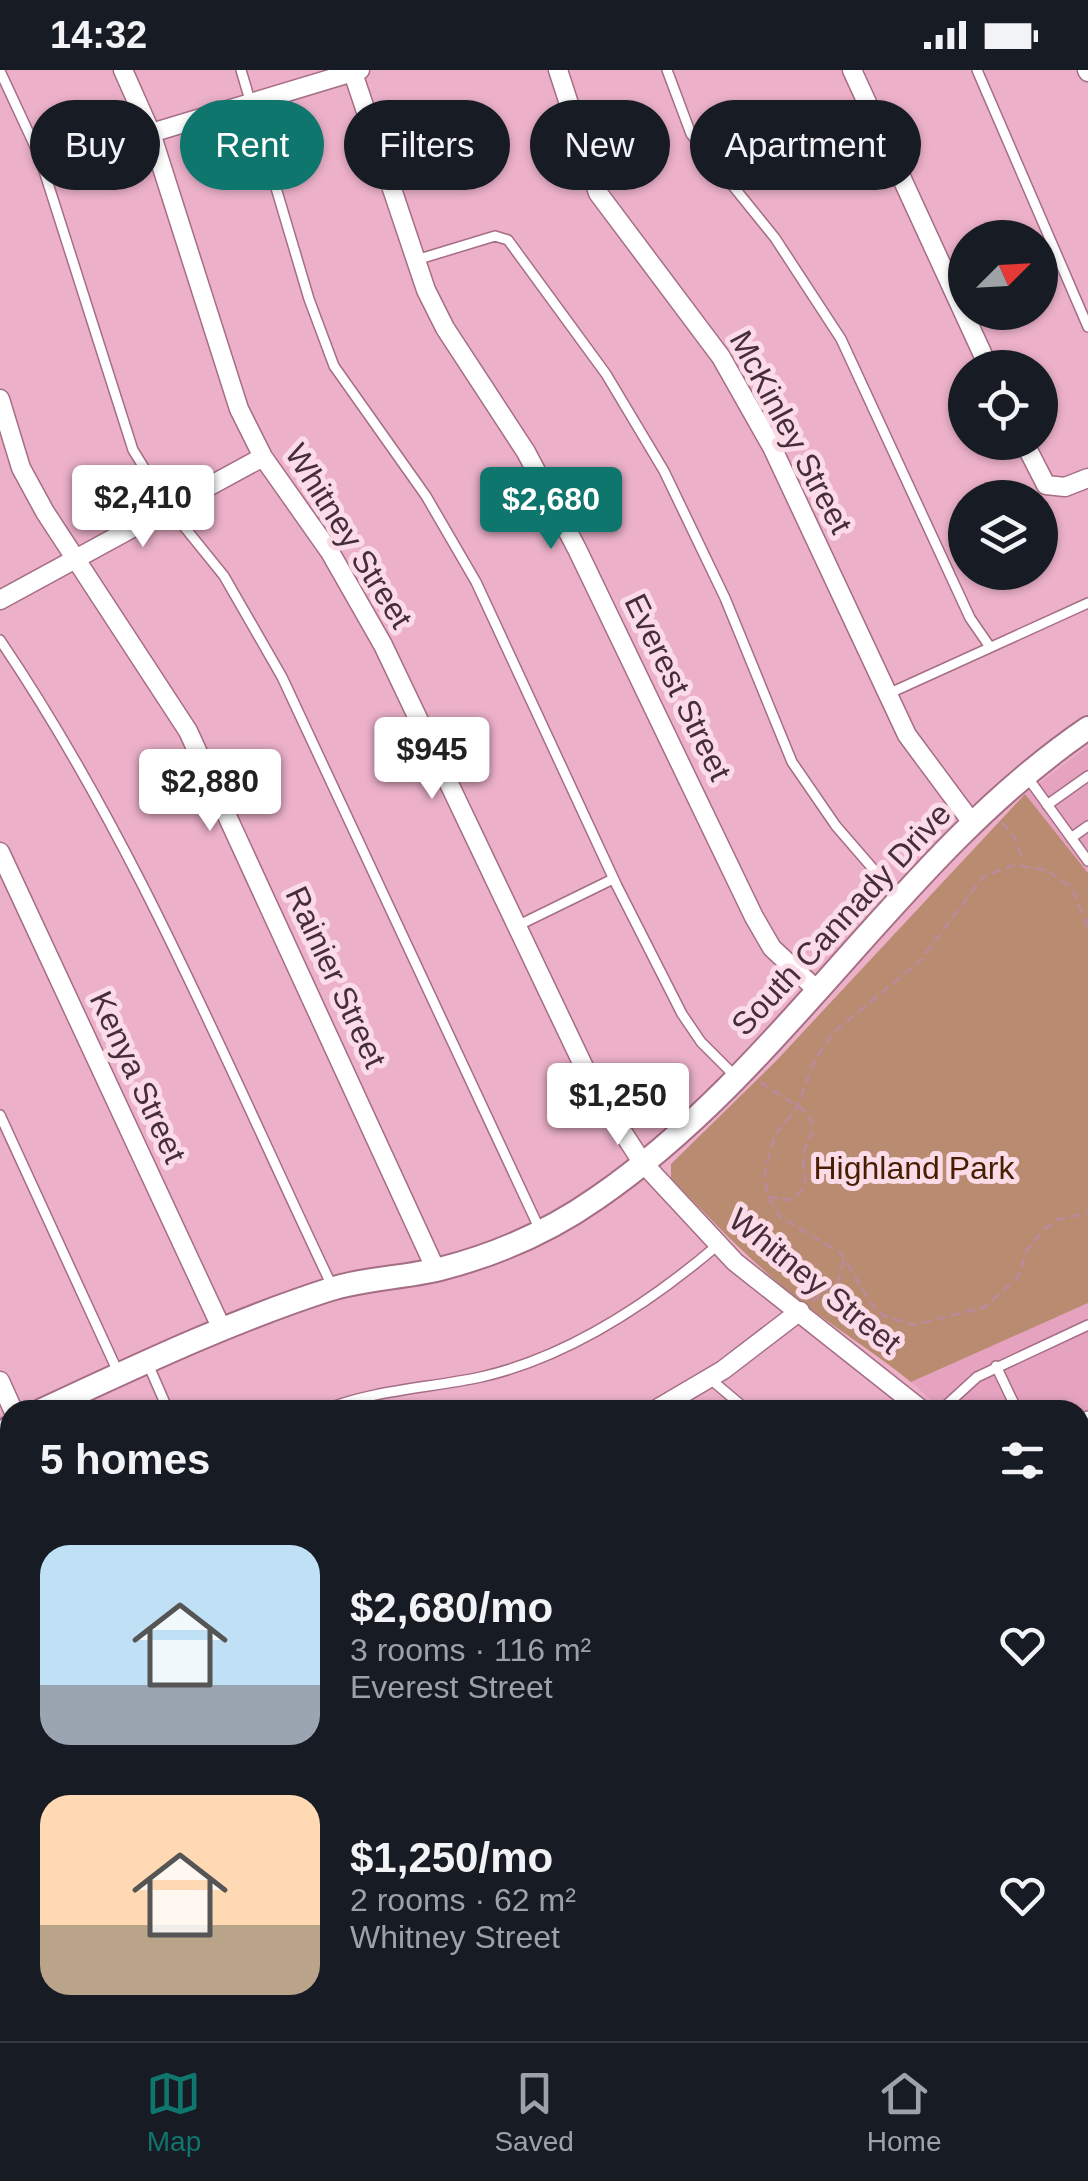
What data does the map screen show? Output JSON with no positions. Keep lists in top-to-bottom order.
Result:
{
  "streets": {
    "street": [
      "McKinley Street",
      "Whitney Street",
      "Everest Street",
      "South Cannady Drive",
      "Rainier Street",
      "Kenya Street"
    ]
  },
  "crossings": [
    ["McKinley Street", "South Cannady Drive"],
    ["Whitney Street", "South Cannady Drive"],
    ["Everest Street", "South Cannady Drive"],
    ["South Cannady Drive", "Rainier Street"],
    ["South Cannady Drive", "Kenya Street"]
  ],
  "parks": ["Highland Park"],
  "north": "top right",
  "page": {
    "status": "14:32",
    "chip": [
      "Buy",
      "Rent",
      "Filters",
      "New",
      "Apartment"
    ],
    "price": [
      "$2,410",
      "$2,680",
      "$945",
      "$2,880",
      "$1,250"
    ],
    "heading": "5 homes",
    "list": [
      {
        "name": "$2,680/mo",
        "note": "3 rooms · 116 m² · Everest Street"
      },
      {
        "name": "$1,250/mo",
        "note": "2 rooms · 62 m² · Whitney Street"
      }
    ],
    "tabs": ["Map", "Saved", "Home"]
  }
}
